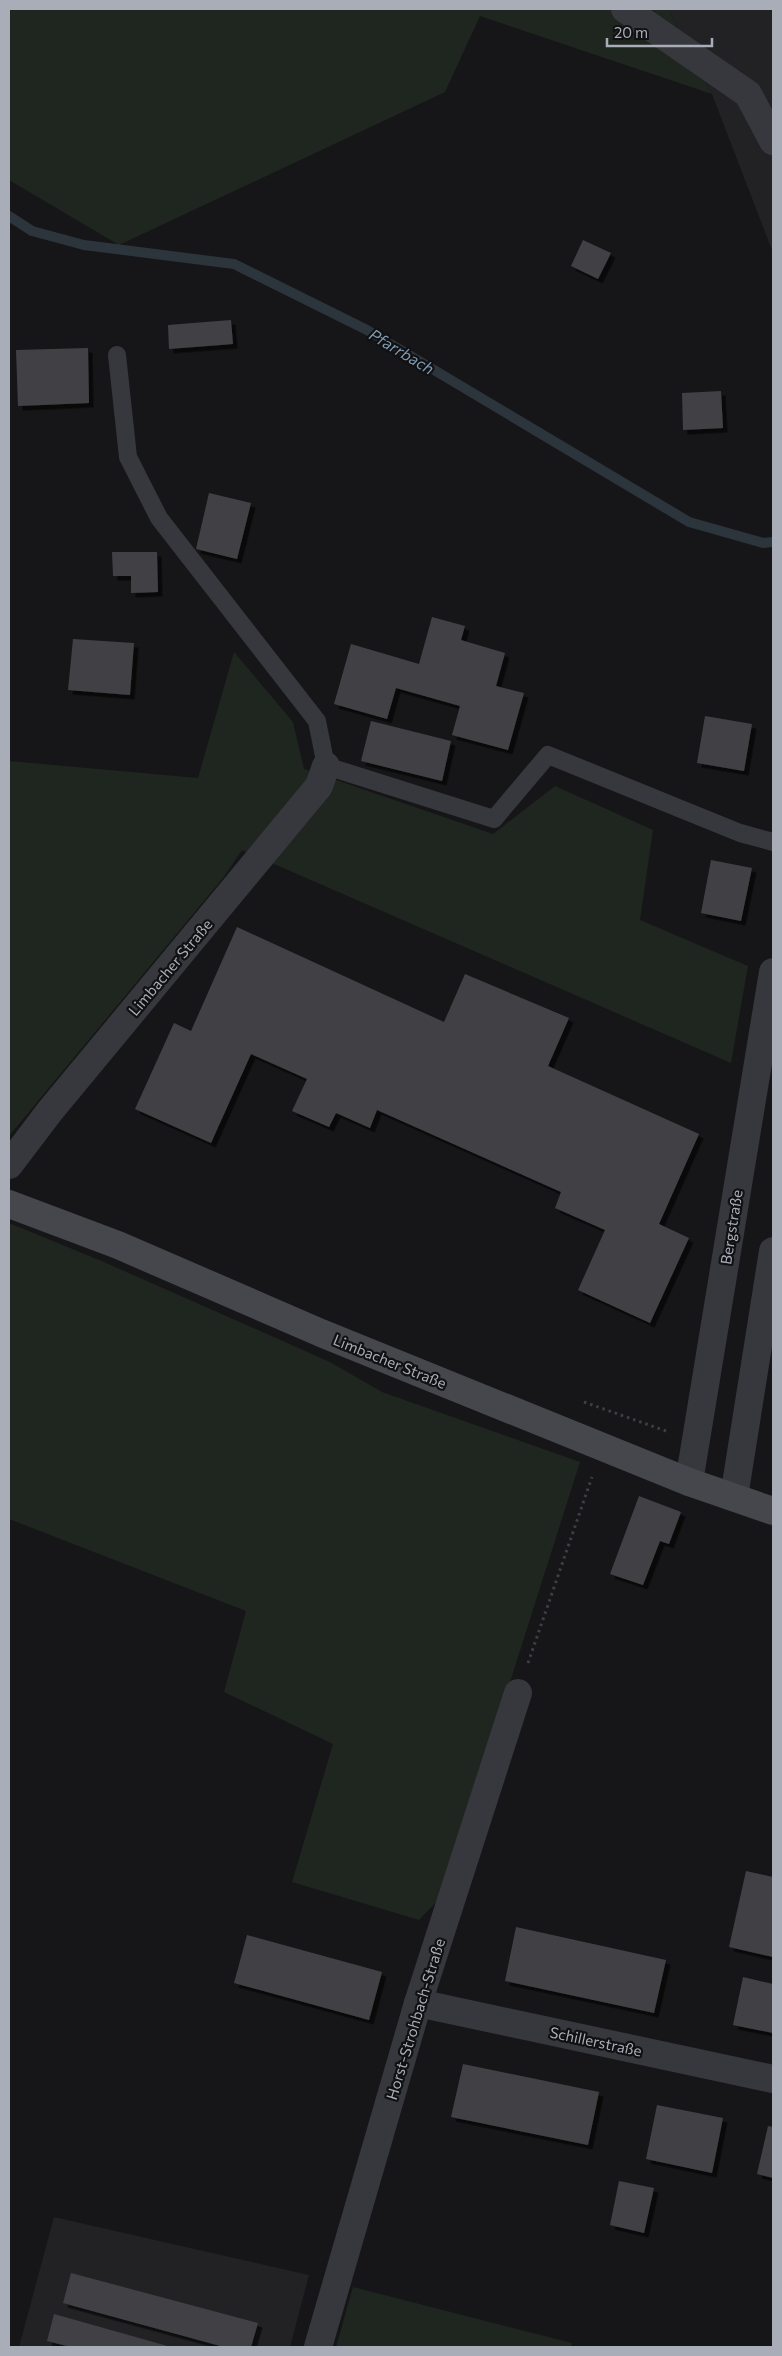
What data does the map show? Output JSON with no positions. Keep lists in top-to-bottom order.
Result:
{
  "streets": {
    "street": [
      "Limbacher Straße",
      "Bergstraße",
      "Horst-Strohbach-Straße",
      "Schillerstraße"
    ]
  },
  "crossings": [
    ["Limbacher Straße", "Bergstraße"],
    ["Horst-Strohbach-Straße", "Schillerstraße"]
  ],
  "water": ["Pfarrbach"],
  "scale_bar": "20 m"
}
